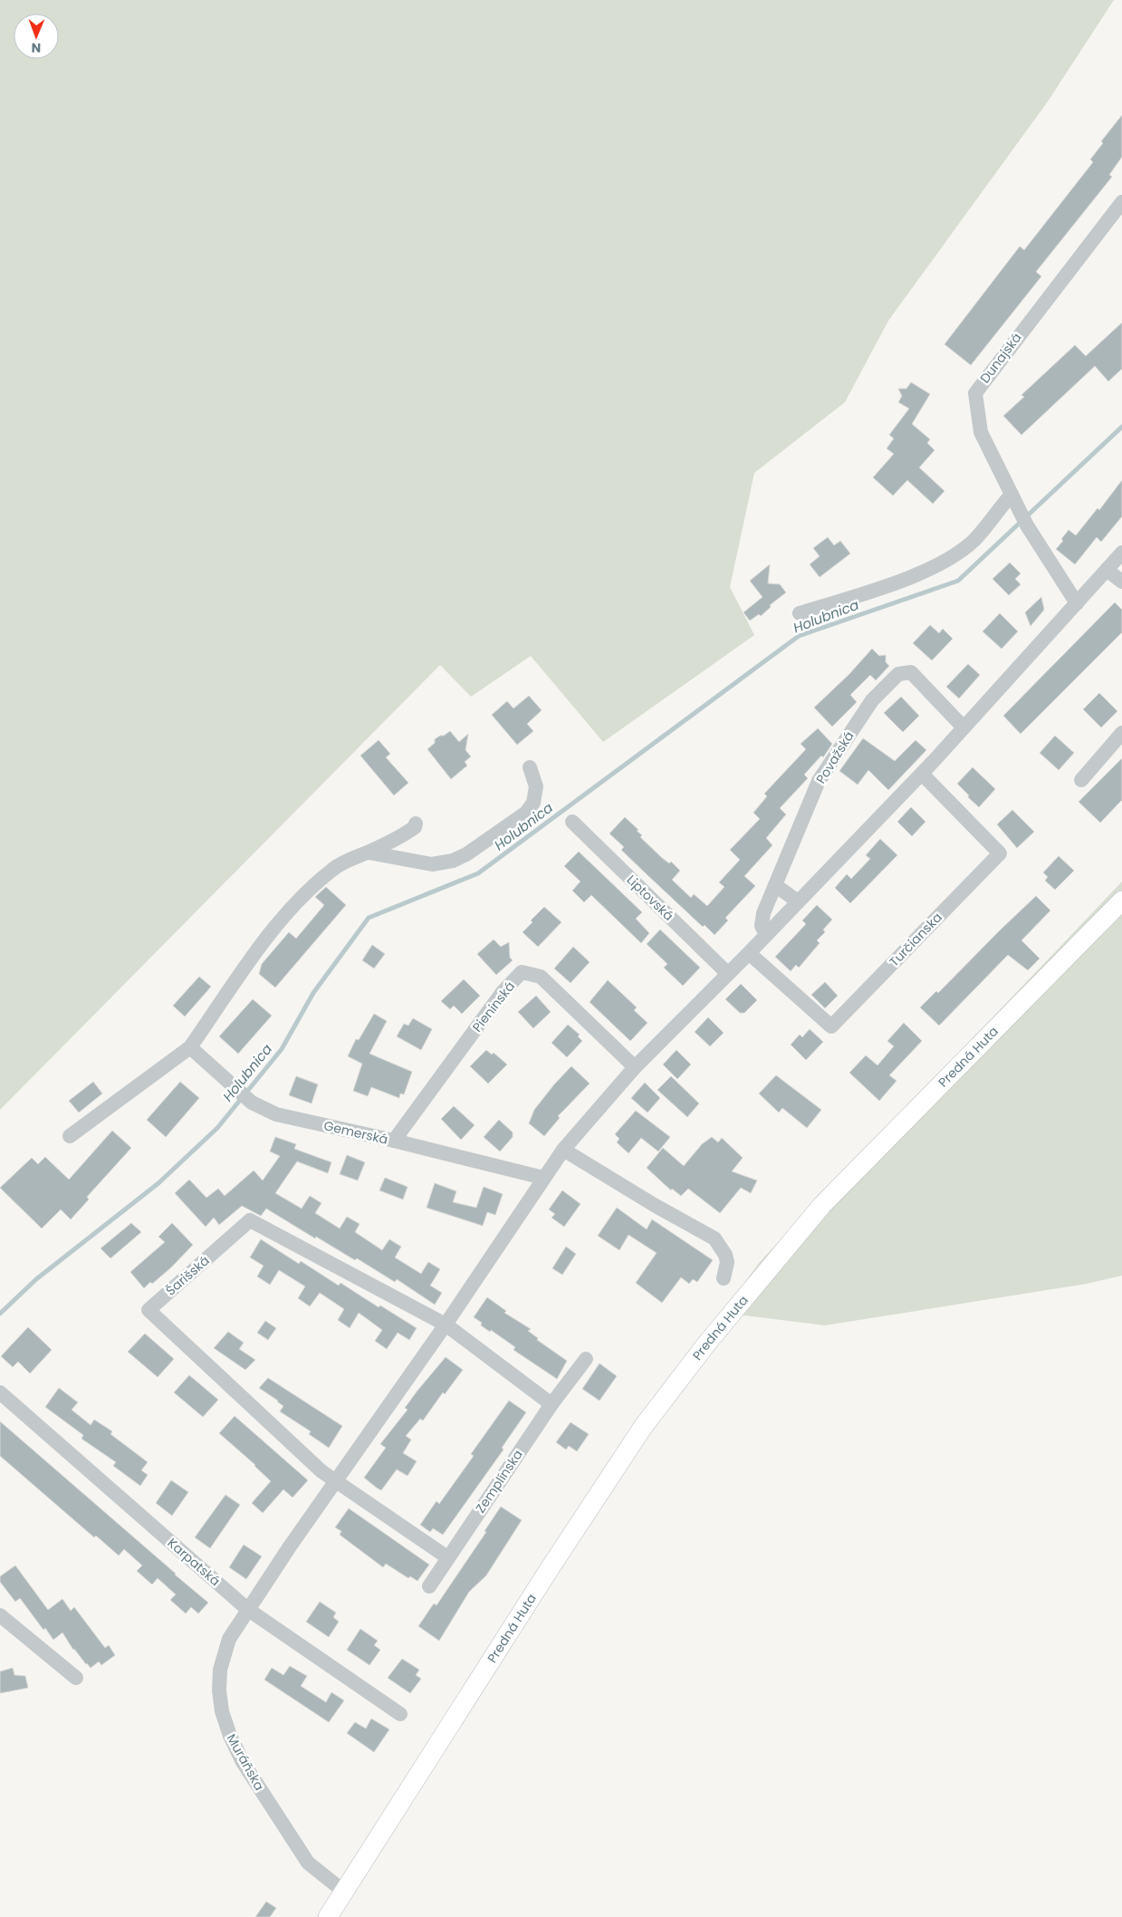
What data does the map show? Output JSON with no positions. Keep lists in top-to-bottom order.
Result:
{
  "streets": {
    "main road": ["Predná Huta"],
    "street": [
      "Dunajská",
      "Považská",
      "Liptovská",
      "Turčianska",
      "Pieninská",
      "Gemerská",
      "Šarišská",
      "Zemplínska",
      "Karpatská",
      "Muráňska"
    ]
  },
  "crossings": [
    ["Dunajská", "Muráňska"],
    ["Považská", "Muráňska"],
    ["Liptovská", "Muráňska"],
    ["Turčianska", "Muráňska"],
    ["Pieninská", "Gemerská"],
    ["Pieninská", "Muráňska"],
    ["Predná Huta", "Muráňska"],
    ["Gemerská", "Muráňska"],
    ["Šarišská", "Muráňska"],
    ["Karpatská", "Muráňska"]
  ],
  "water": ["Holubnica"],
  "north": "bottom"
}
